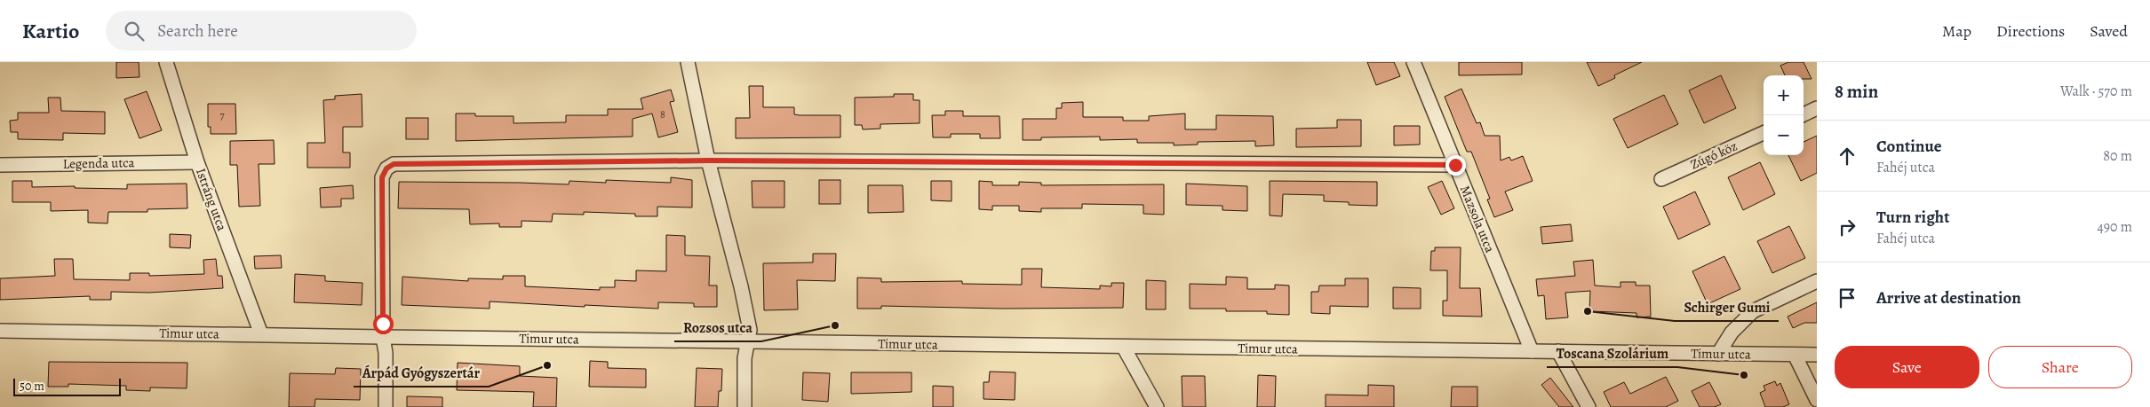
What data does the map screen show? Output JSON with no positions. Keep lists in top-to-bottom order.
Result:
{
  "streets": {
    "street": [
      "Zúgó köz",
      "Legenda utca",
      "Istráng utca",
      "Mazsola utca",
      "Timur utca"
    ]
  },
  "crossings": [
    ["Legenda utca", "Istráng utca"],
    ["Istráng utca", "Timur utca"],
    ["Mazsola utca", "Timur utca"]
  ],
  "places": [
    "Schirger Gumi",
    "Rozsos utca",
    "Árpád Gyógyszertár",
    "Toscana Szolárium"
  ],
  "house_numbers": ["8", "7"],
  "scale_bar": "50 m",
  "page": {
    "header": "Kartio",
    "search": "Search here",
    "nav": ["Map", "Directions", "Saved"],
    "heading": ["8 min", "Walk · 570 m"],
    "map_buttons": ["+", "−"],
    "list": [
      ["Continue", "Fahéj utca", "80 m"],
      ["Turn right", "Fahéj utca", "490 m"],
      "Arrive at destination"
    ],
    "buttons": ["Save", "Share"],
    "scale": "50 m"
  }
}
